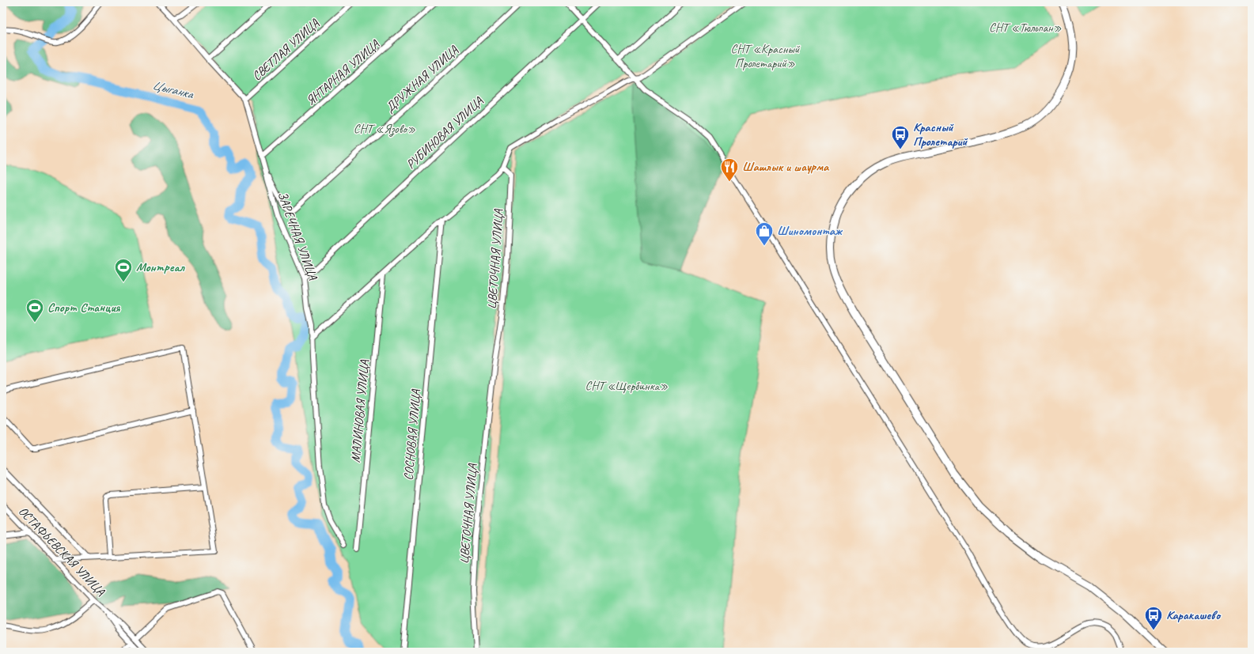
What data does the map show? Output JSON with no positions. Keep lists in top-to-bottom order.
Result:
{
  "streets": {
    "street": [
      "СВЕТЛАЯ УЛИЦА",
      "ЯНТАРНАЯ УЛИЦА",
      "ДРУЖНАЯ УЛИЦА",
      "РУБИНОВАЯ УЛИЦА",
      "ЗАРЕЧНАЯ УЛИЦА",
      "ЦВЕТОЧНАЯ УЛИЦА",
      "МАЛИНОВАЯ УЛИЦА",
      "СОСНОВАЯ УЛИЦА",
      "ОСТАФЬЕВСКАЯ УЛИЦА"
    ]
  },
  "crossings": [
    ["СВЕТЛАЯ УЛИЦА", "ЗАРЕЧНАЯ УЛИЦА"],
    ["ЯНТАРНАЯ УЛИЦА", "ЗАРЕЧНАЯ УЛИЦА"],
    ["ДРУЖНАЯ УЛИЦА", "ЗАРЕЧНАЯ УЛИЦА"],
    ["РУБИНОВАЯ УЛИЦА", "ЗАРЕЧНАЯ УЛИЦА"]
  ],
  "water": ["Цыганка"],
  "parks": [
    "СНТ «Тюльпан»",
    "СНТ «Красный Пролетарий»",
    "СНТ «Язово»",
    "СНТ «Щербинка»"
  ],
  "places": {
    "bus stop": ["Красный Пролетарий", "Каракашево"],
    "restaurant": ["Шашлык и шаурма"],
    "shop": ["Шиномонтаж"],
    "sports": ["Монтреал", "Спорт Станция"]
  }
}
